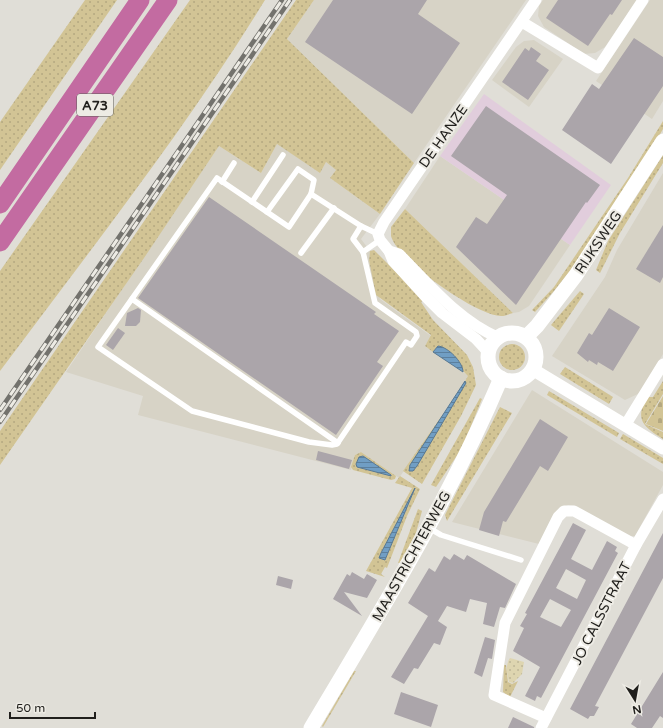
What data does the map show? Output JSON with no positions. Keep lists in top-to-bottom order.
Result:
{
  "streets": {
    "highway": ["A73"],
    "main road": ["RIJKSWEG", "MAASTRICHTERWEG"],
    "street": ["DE HANZE", "JO CALSSTRAAT"]
  },
  "crossings": [
    ["RIJKSWEG", "MAASTRICHTERWEG"]
  ],
  "scale_bar": "50 m",
  "north": "bottom"
}
